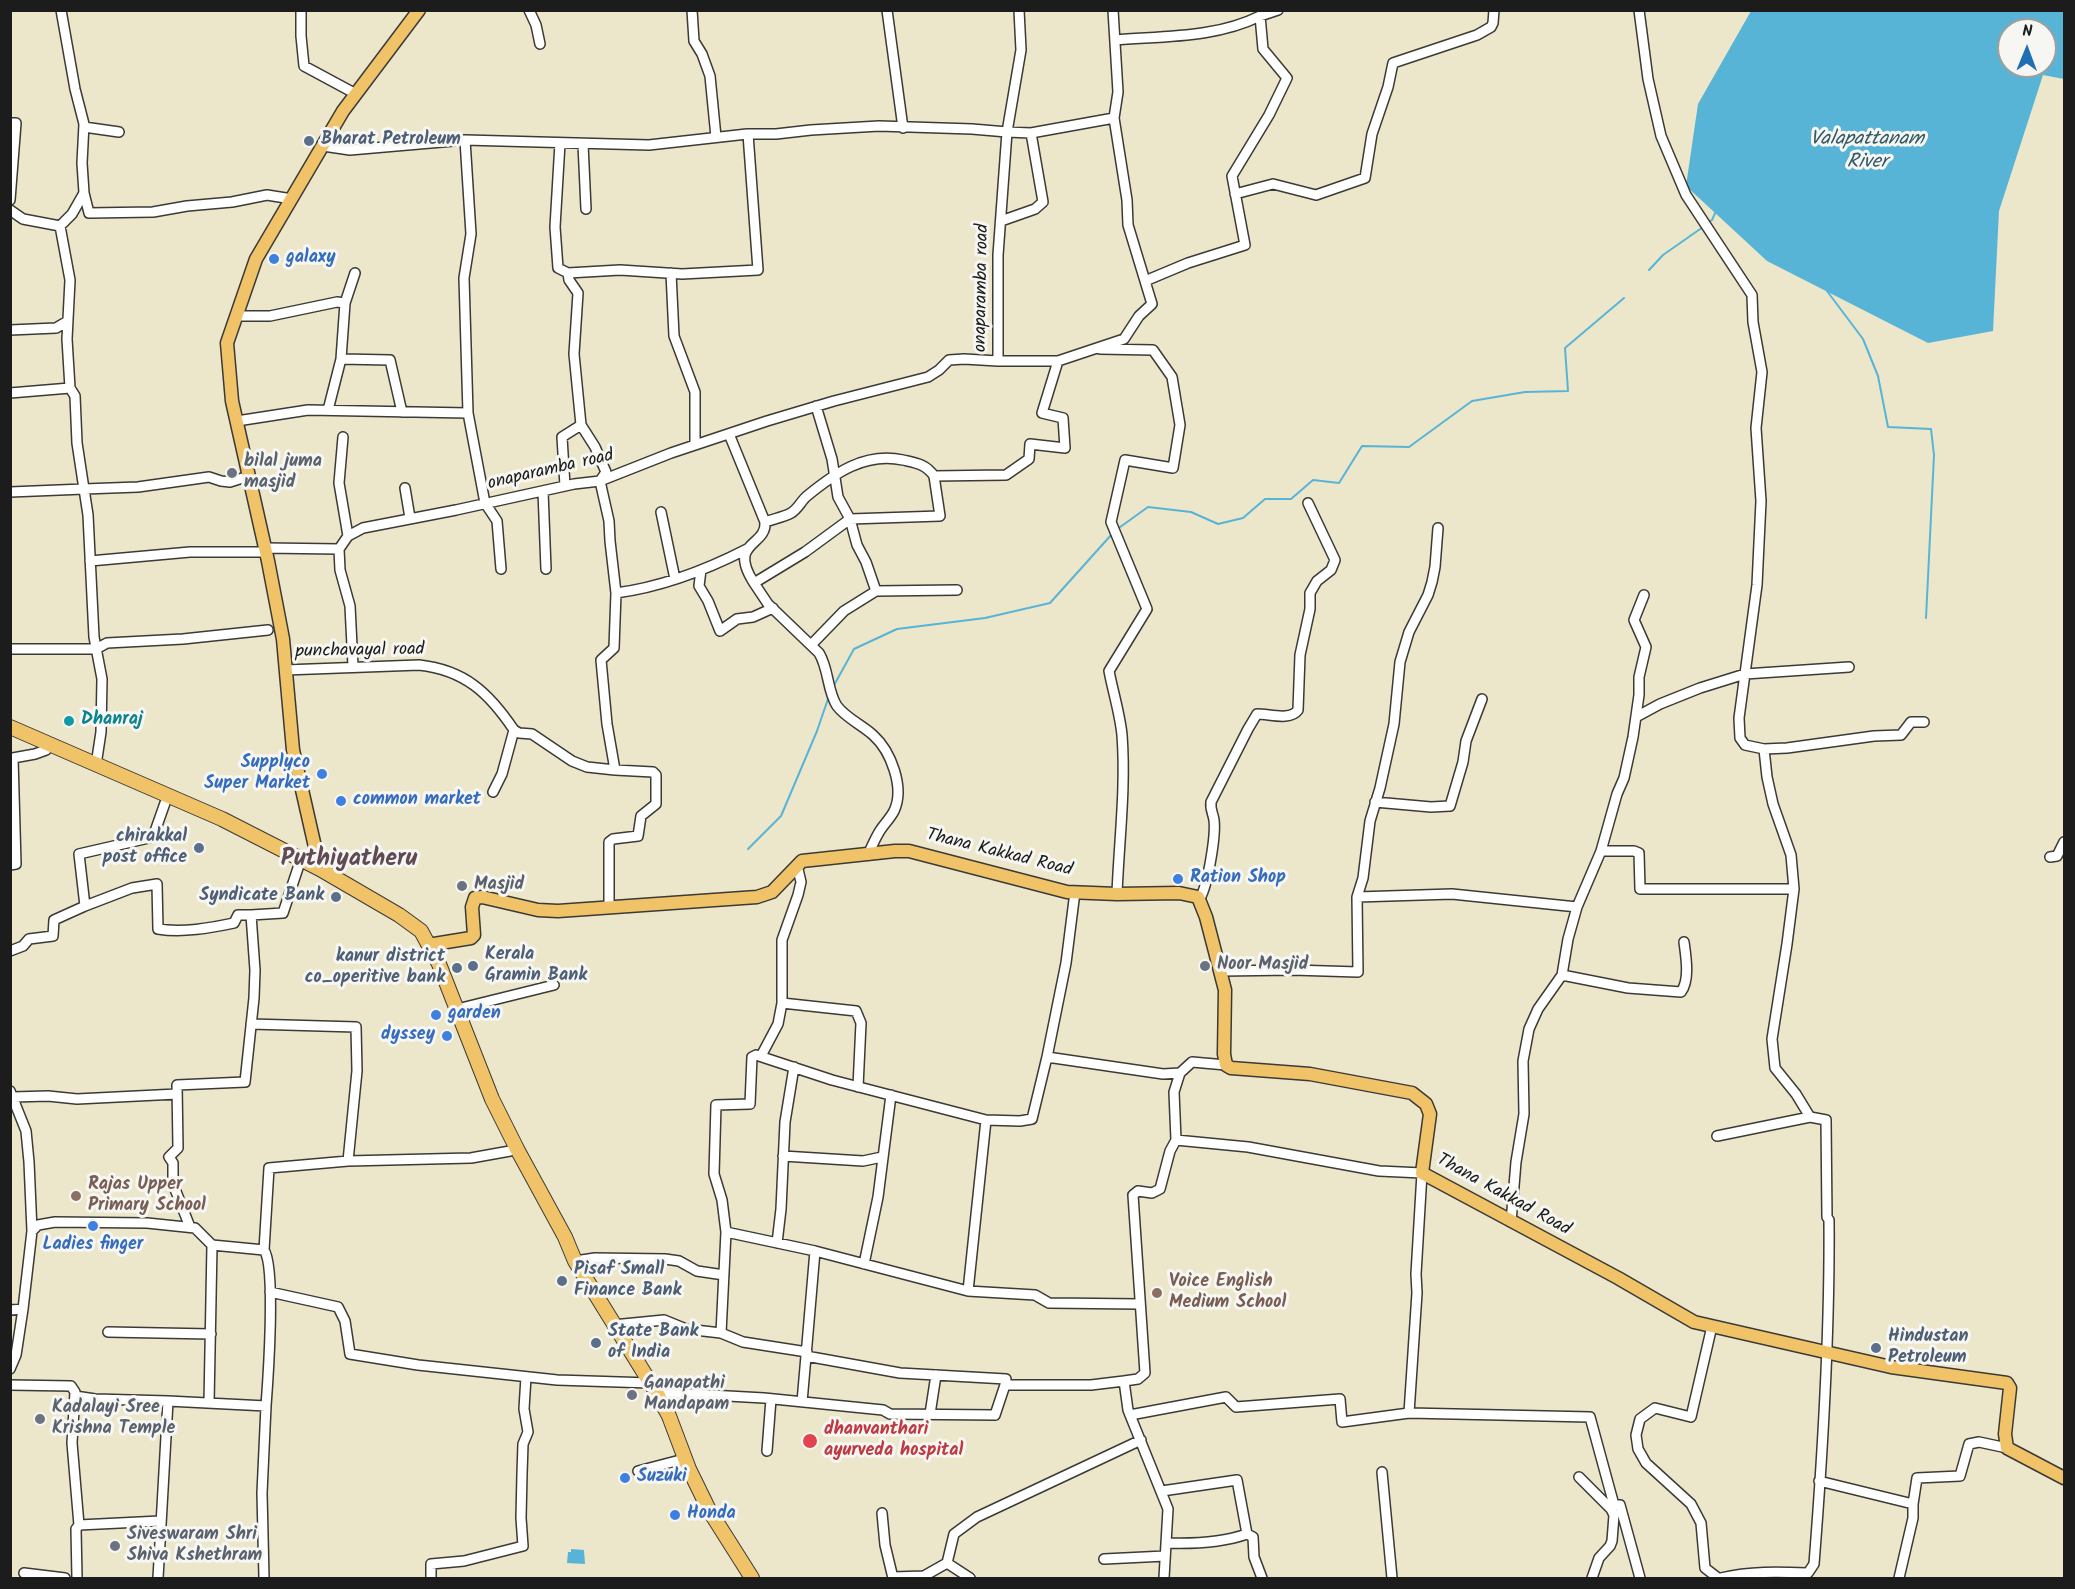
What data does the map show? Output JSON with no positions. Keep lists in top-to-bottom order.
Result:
{
  "streets": {
    "main road": ["Thana Kakkad Road"],
    "street": ["onaparamba road", "punchavayal road"]
  },
  "districts": ["Puthiyatheru"],
  "water": ["Valapattanam River"],
  "places": [
    "Bharat Petroleum",
    "galaxy",
    "bilal juma masjid",
    "Dhanraj",
    "Supplyco Super Market",
    "common market",
    "chirakkal post office",
    "Ration Shop",
    "Masjid",
    "Syndicate Bank",
    "Kerala Gramin Bank",
    "Noor Masjid",
    "kanur district co_operitive bank",
    "garden",
    "dyssey",
    "Rajas Upper Primary School",
    "Ladies finger",
    "Pisaf Small Finance Bank",
    "Voice English Medium School",
    "State Bank of India",
    "Hindustan Petroleum",
    "Ganapathi Mandapam",
    "Kadalayi Sree Krishna Temple",
    "dhanvanthari ayurveda hospital",
    "Suzuki",
    "Honda",
    "Siveswaram Shri Shiva Kshethram"
  ],
  "north": "top"
}
